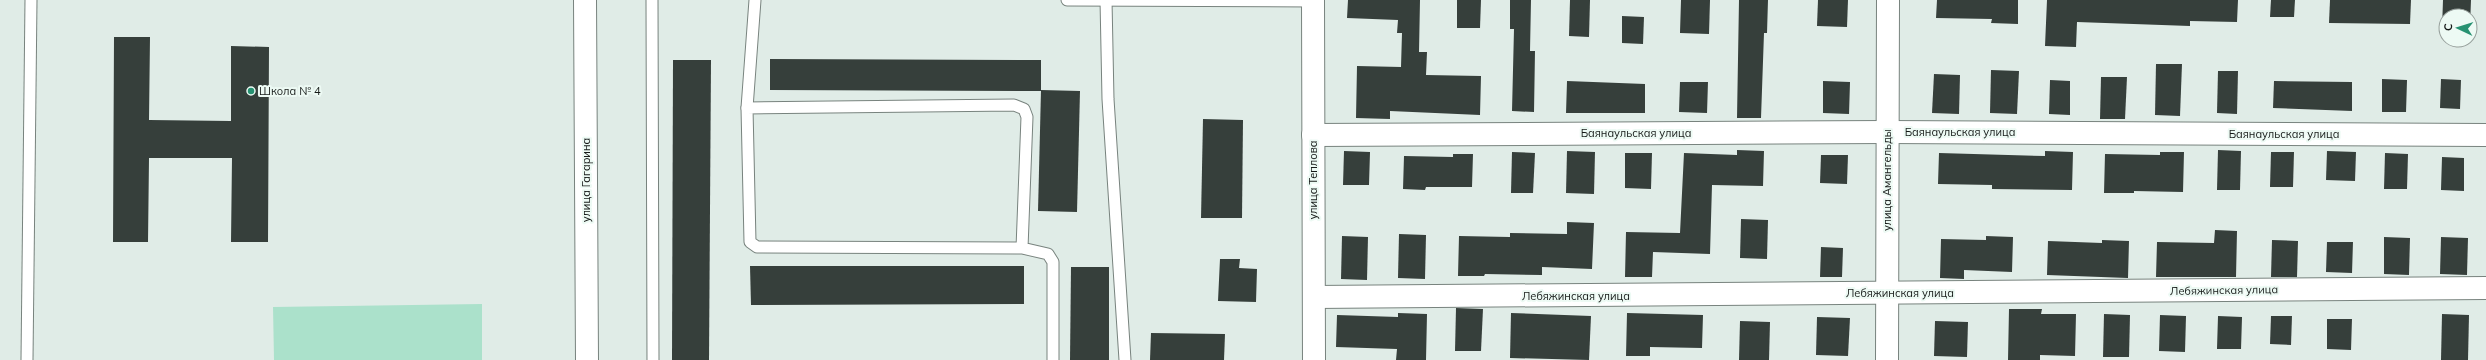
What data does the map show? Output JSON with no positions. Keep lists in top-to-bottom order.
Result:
{
  "streets": {
    "street": [
      "Баянаульская улица",
      "улица Гагарина",
      "улица Теплова",
      "улица Амангельды",
      "Лебяжинская улица"
    ]
  },
  "crossings": [
    ["Баянаульская улица", "улица Теплова"],
    ["Баянаульская улица", "улица Амангельды"],
    ["улица Теплова", "Лебяжинская улица"],
    ["улица Амангельды", "Лебяжинская улица"]
  ],
  "places": ["Школа № 4"],
  "north": "left"
}
